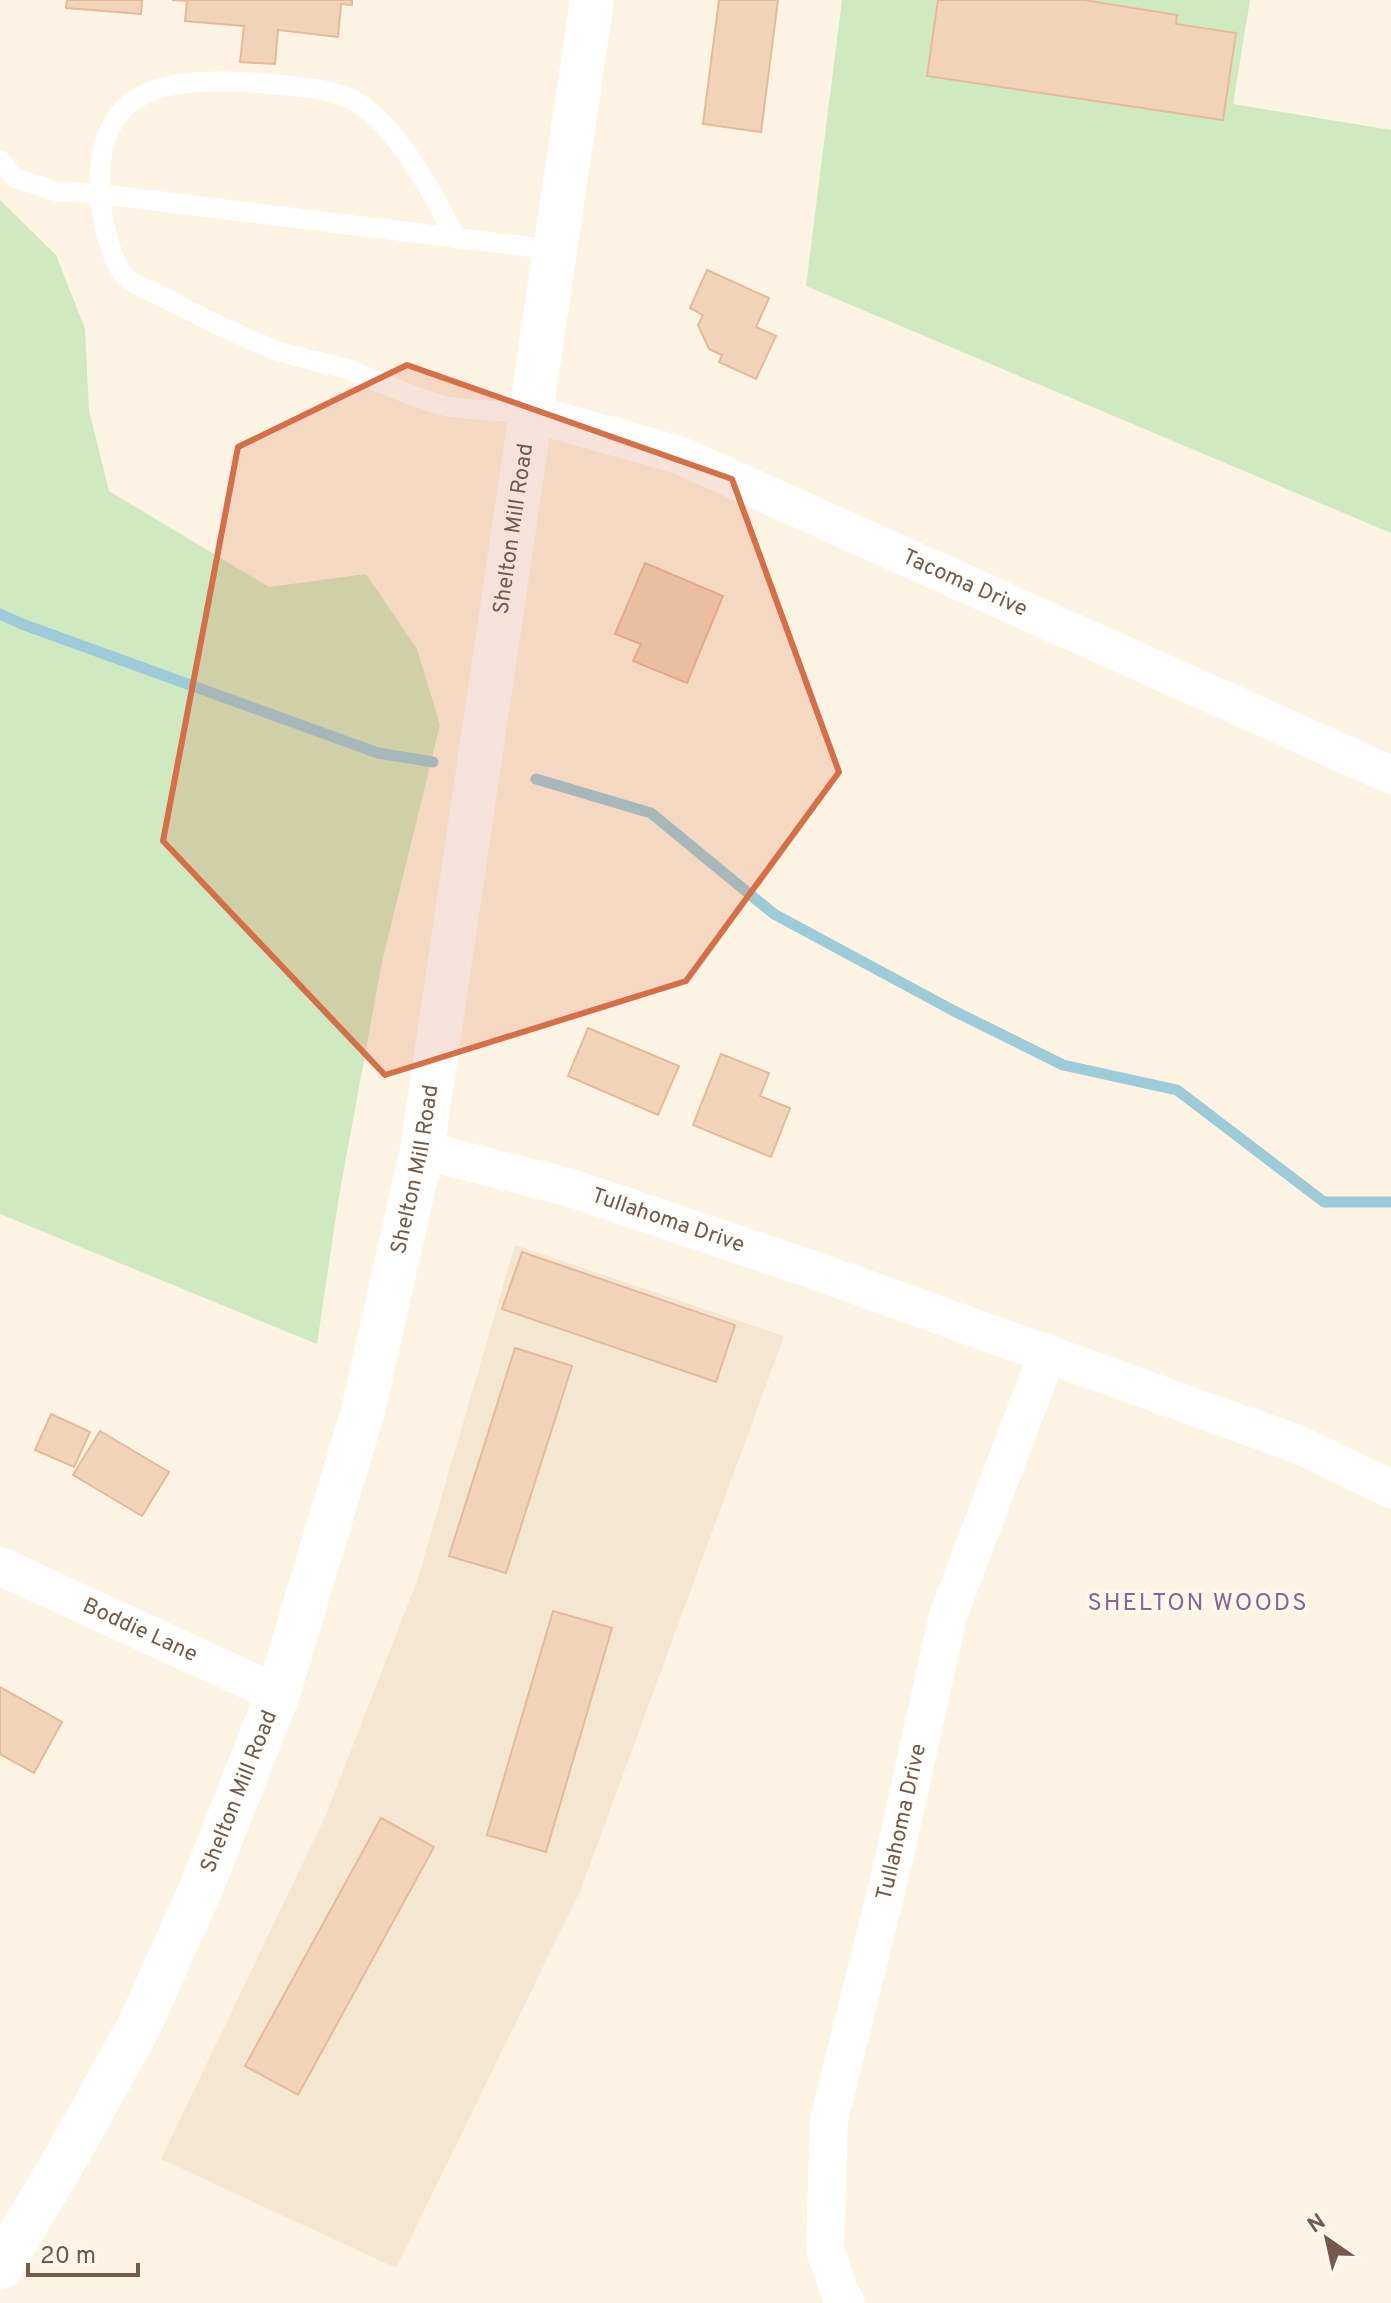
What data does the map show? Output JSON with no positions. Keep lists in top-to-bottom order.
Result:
{
  "streets": {
    "street": [
      "Shelton Mill Road",
      "Tacoma Drive",
      "Tullahoma Drive",
      "Boddie Lane"
    ]
  },
  "crossings": [
    ["Shelton Mill Road", "Tacoma Drive"],
    ["Shelton Mill Road", "Tullahoma Drive"],
    ["Shelton Mill Road", "Boddie Lane"]
  ],
  "districts": ["SHELTON WOODS"],
  "scale_bar": "20 m",
  "north": "top left"
}
